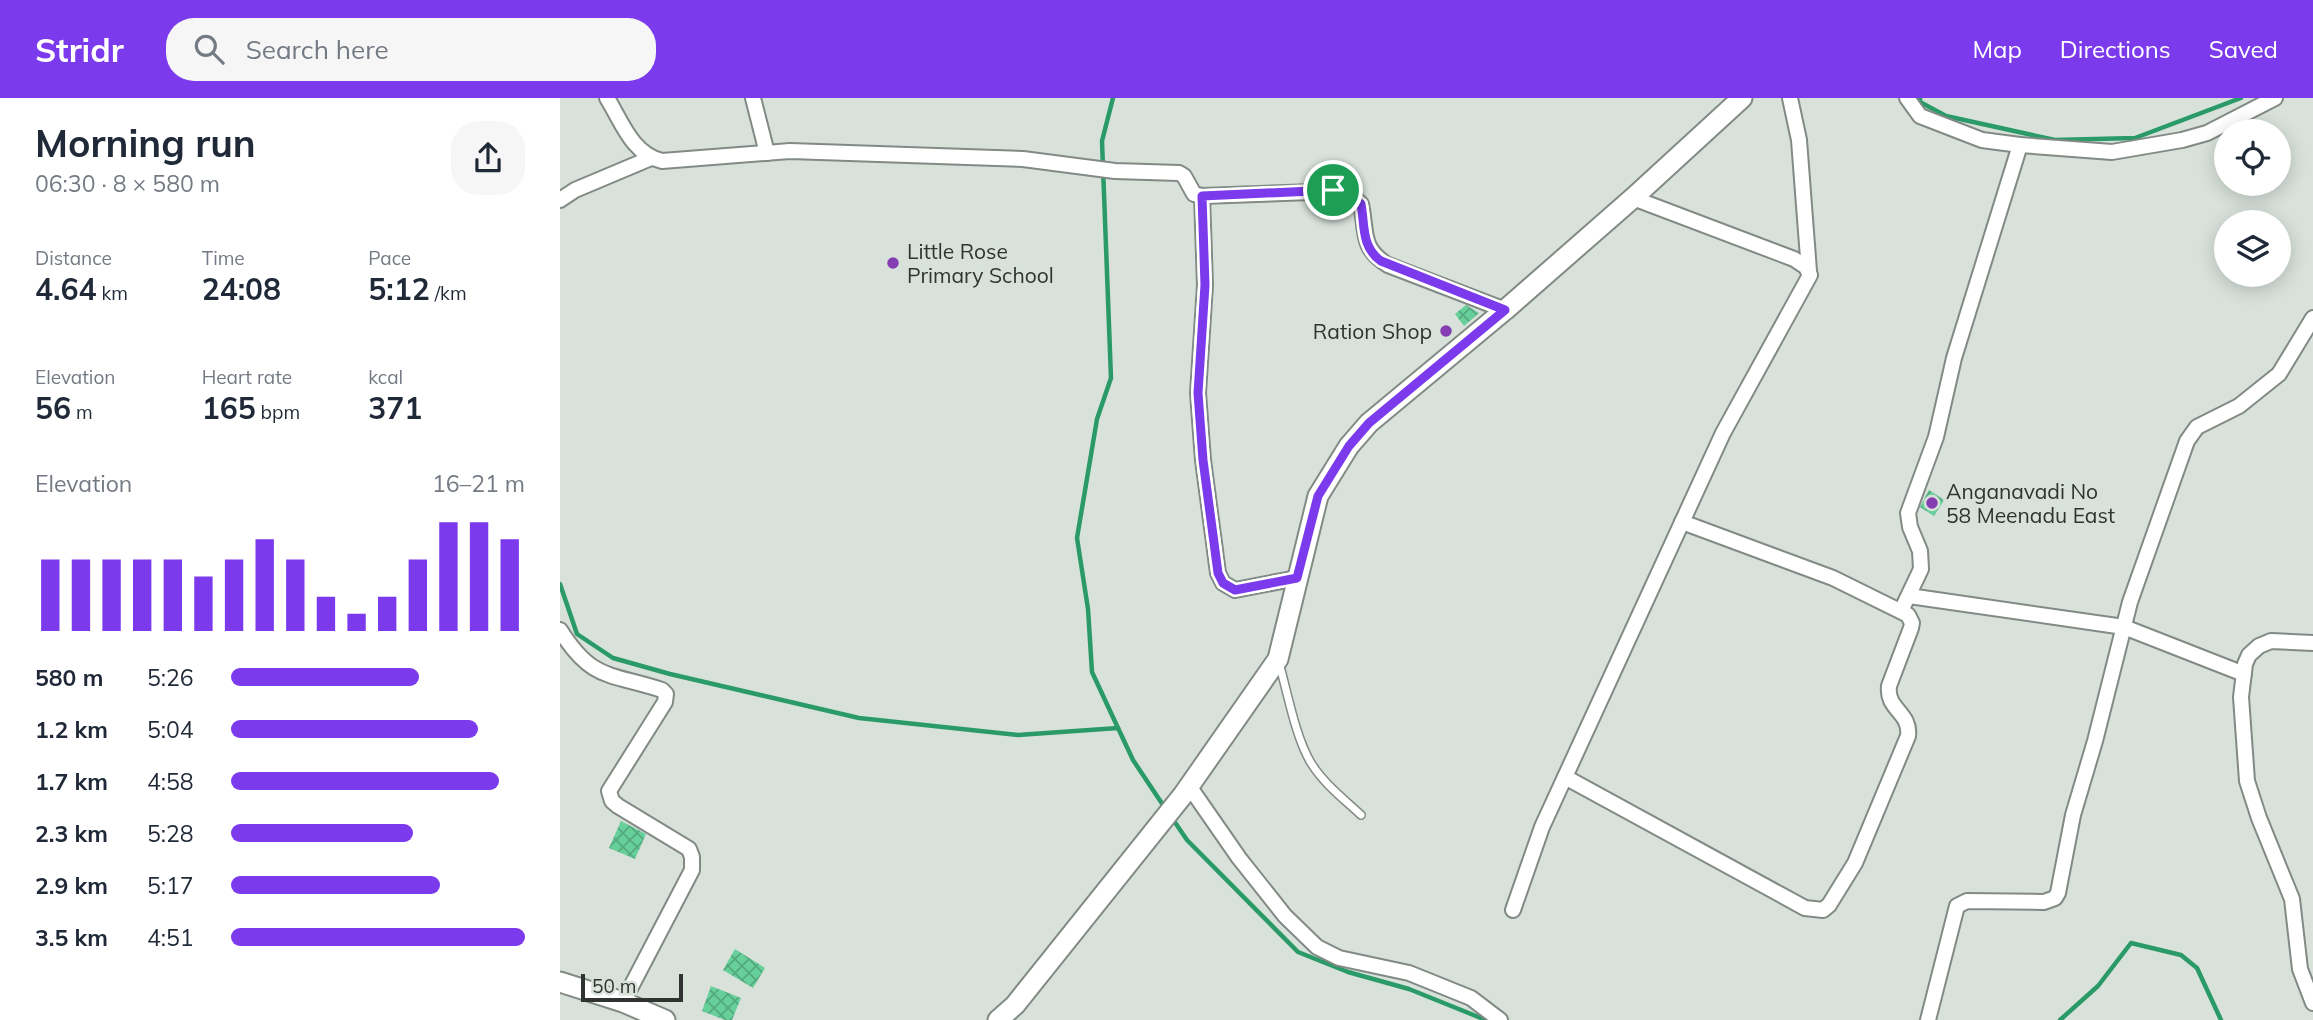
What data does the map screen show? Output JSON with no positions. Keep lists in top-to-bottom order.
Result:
{
  "places": ["Little Rose Primary School", "Ration Shop", "Anganavadi No 58 Meenadu East"],
  "scale_bar": "50 m",
  "page": {
    "header": "Stridr",
    "search": "Search here",
    "nav": ["Map", "Directions", "Saved"],
    "heading": ["Morning run", "06:30 · 8 × 580 m"],
    "stats": [
      ["Distance", "4.64 km"],
      ["Time", "24:08"],
      ["Pace", "5:12 /km"],
      ["Elevation", "56 m"],
      ["Heart rate", "165 bpm"],
      ["kcal", "371"]
    ],
    "chart": ["Elevation", "16–21 m"],
    "list": [
      {
        "name": "580 m",
        "note": "5:26"
      },
      {
        "name": "1.2 km",
        "note": "5:04"
      },
      {
        "name": "1.7 km",
        "note": "4:58"
      },
      {
        "name": "2.3 km",
        "note": "5:28"
      },
      {
        "name": "2.9 km",
        "note": "5:17"
      },
      {
        "name": "3.5 km",
        "note": "4:51"
      }
    ],
    "scale": "50 m"
  }
}
